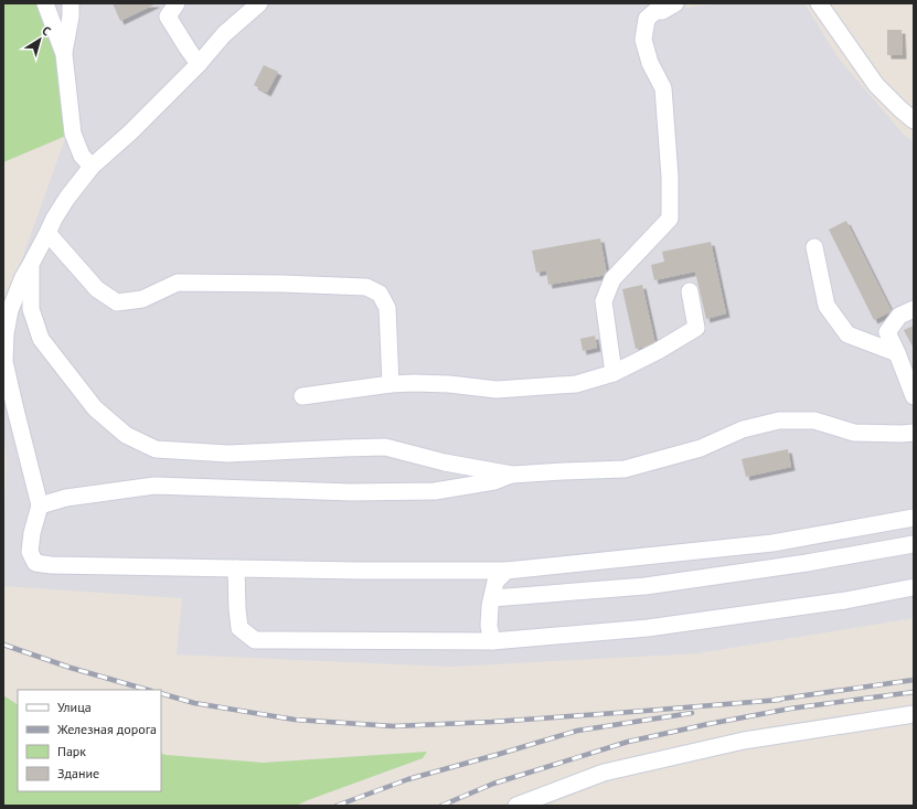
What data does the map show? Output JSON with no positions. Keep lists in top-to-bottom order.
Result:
{
  "legend": [
    "Улица",
    "Железная дорога",
    "Парк",
    "Здание"
  ],
  "north": "top right"
}
